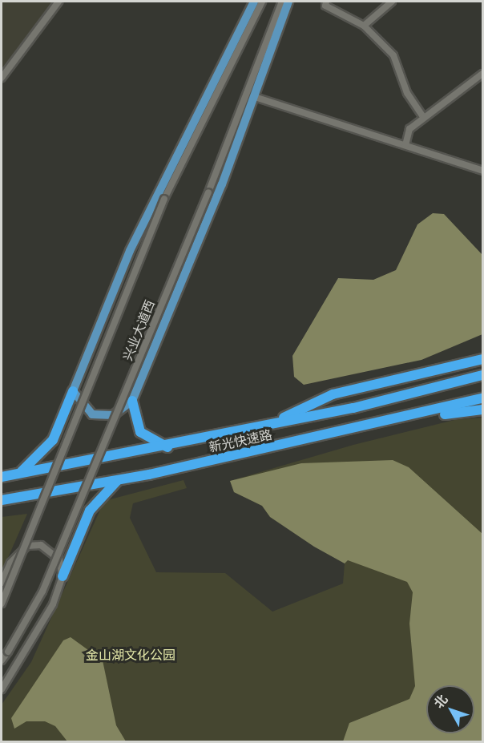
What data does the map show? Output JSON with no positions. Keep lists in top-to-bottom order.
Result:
{
  "streets": {
    "highway": ["新光快速路"],
    "street": ["兴业大道西"]
  },
  "parks": ["金山湖文化公园"],
  "north": "top left"
}
